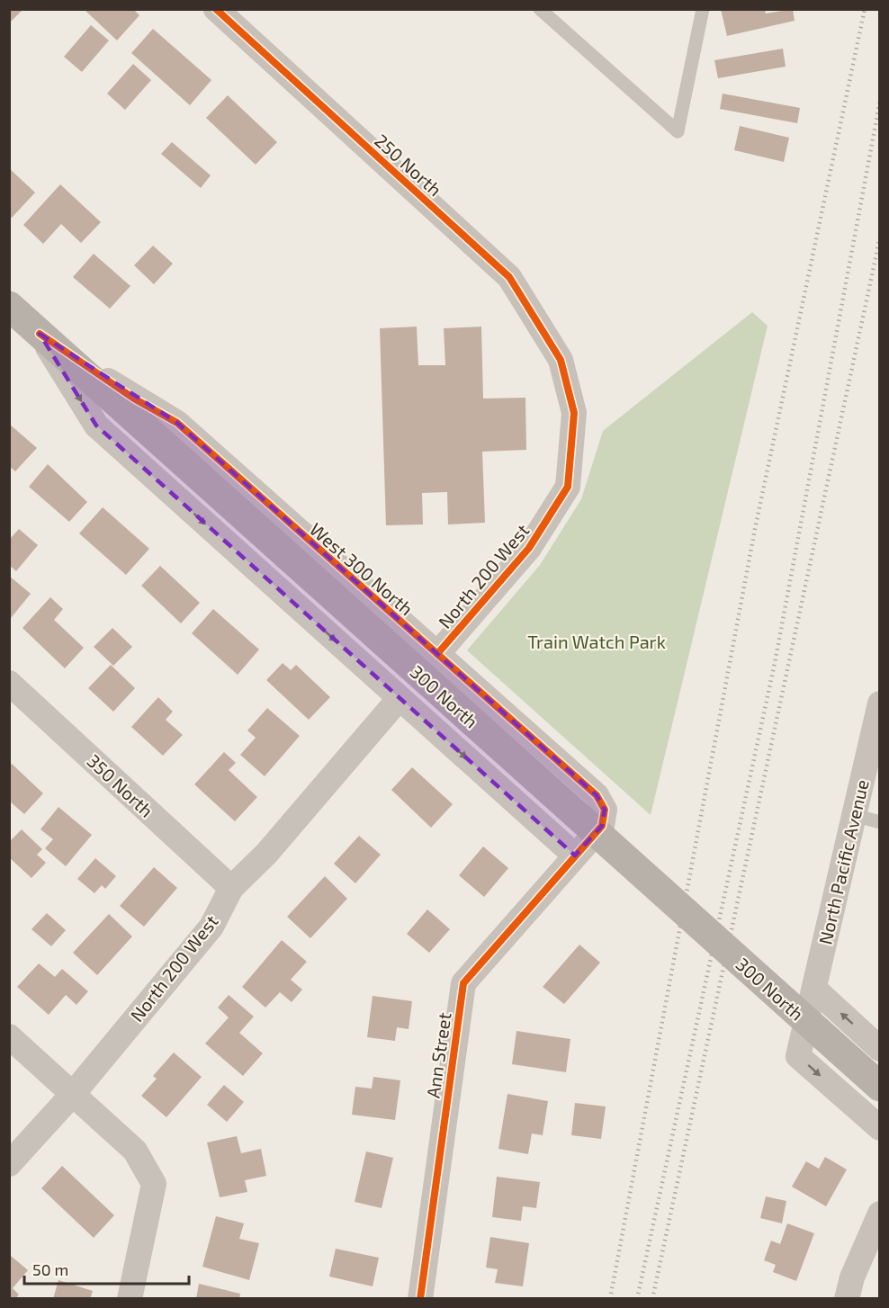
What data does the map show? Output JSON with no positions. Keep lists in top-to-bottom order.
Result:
{
  "streets": {
    "main road": ["300 North"],
    "street": [
      "250 North",
      "West 300 North",
      "North 200 West",
      "350 North",
      "North Pacific Avenue",
      "Ann Street"
    ]
  },
  "crossings": [
    ["250 North", "North 200 West"],
    ["West 300 North", "North 200 West"],
    ["West 300 North", "300 North"],
    ["West 300 North", "Ann Street"],
    ["North 200 West", "350 North"]
  ],
  "parks": ["Train Watch Park"],
  "scale_bar": "50 m"
}
